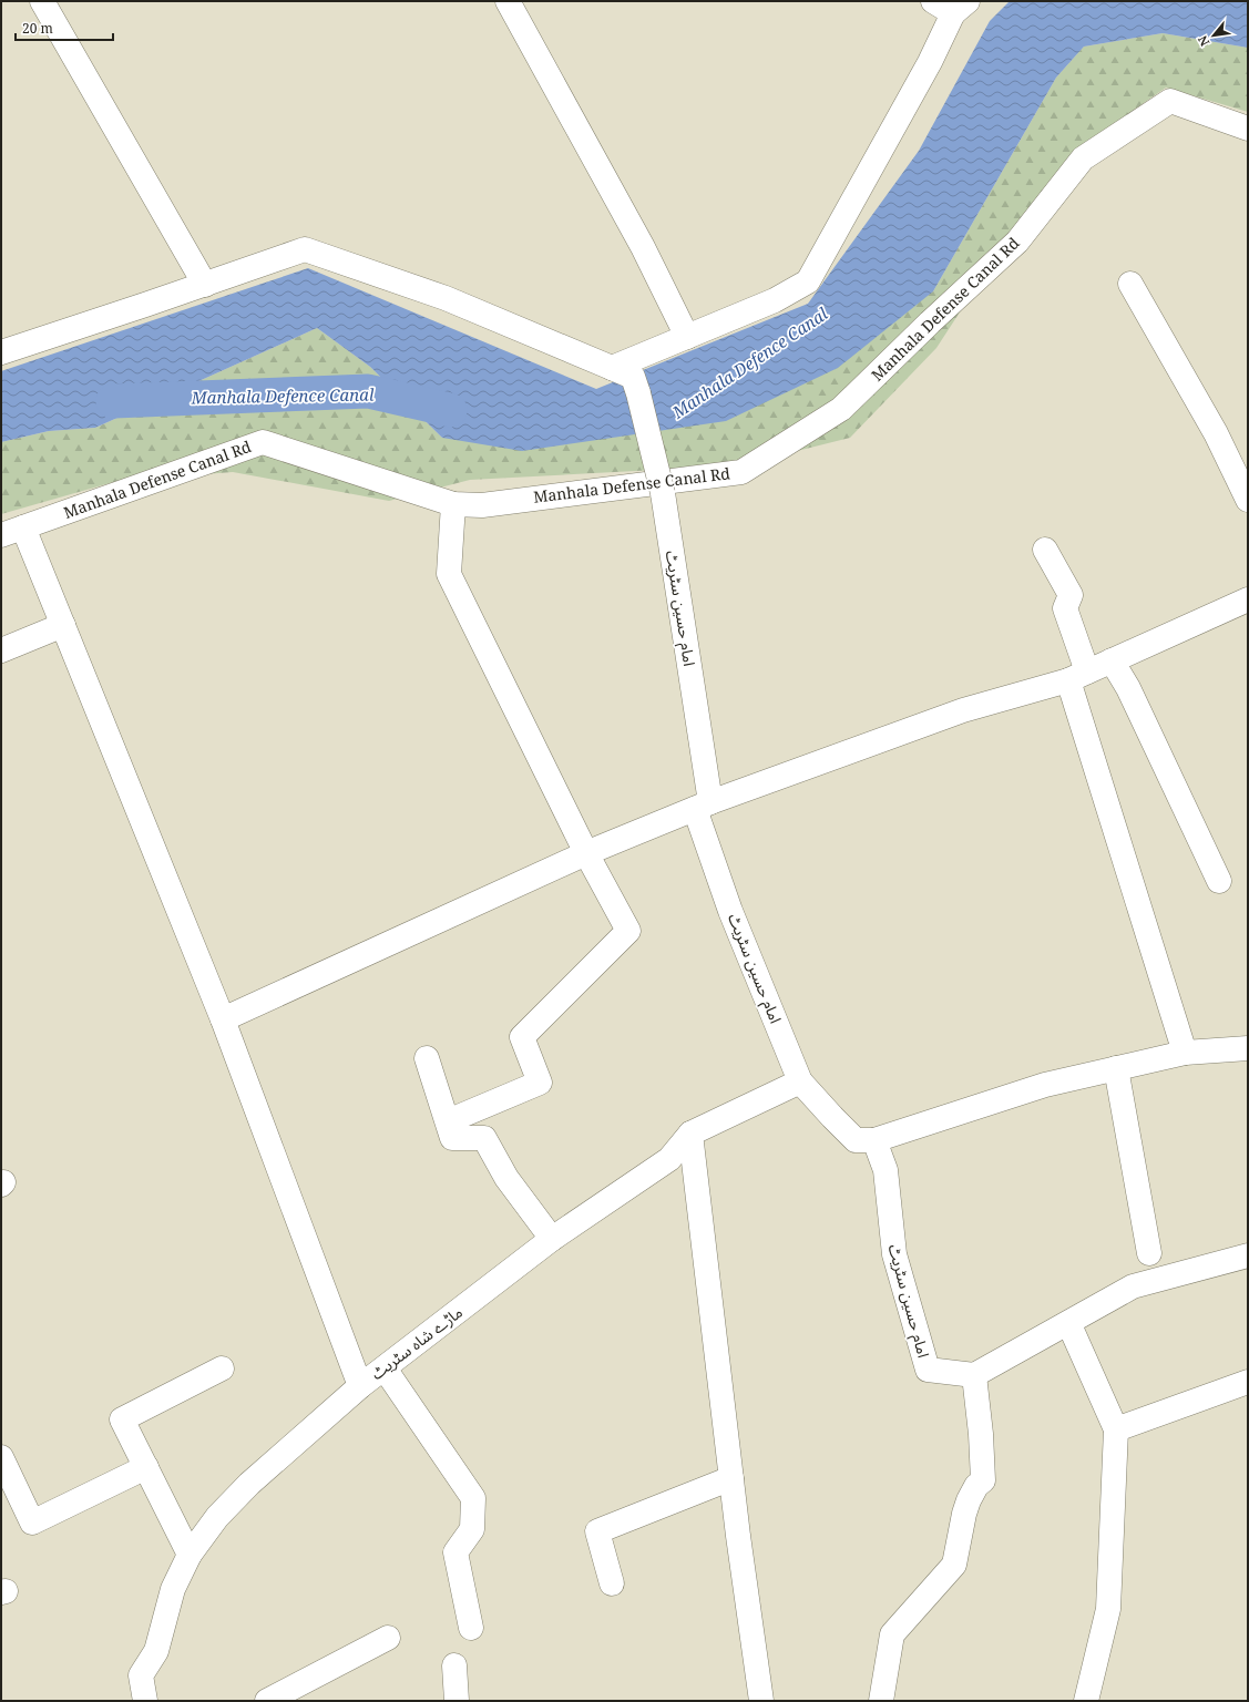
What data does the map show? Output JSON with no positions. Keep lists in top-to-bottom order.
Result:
{
  "streets": {
    "street": ["Manhala Defense Canal Rd", "امام حسین سٹریٹ", "ماڑے شاہ سٹریٹ"]
  },
  "crossings": [
    ["امام حسین سٹریٹ", "ماڑے شاہ سٹریٹ"]
  ],
  "water": ["Manhala Defence Canal"],
  "scale_bar": "20 m",
  "north": "bottom left"
}
